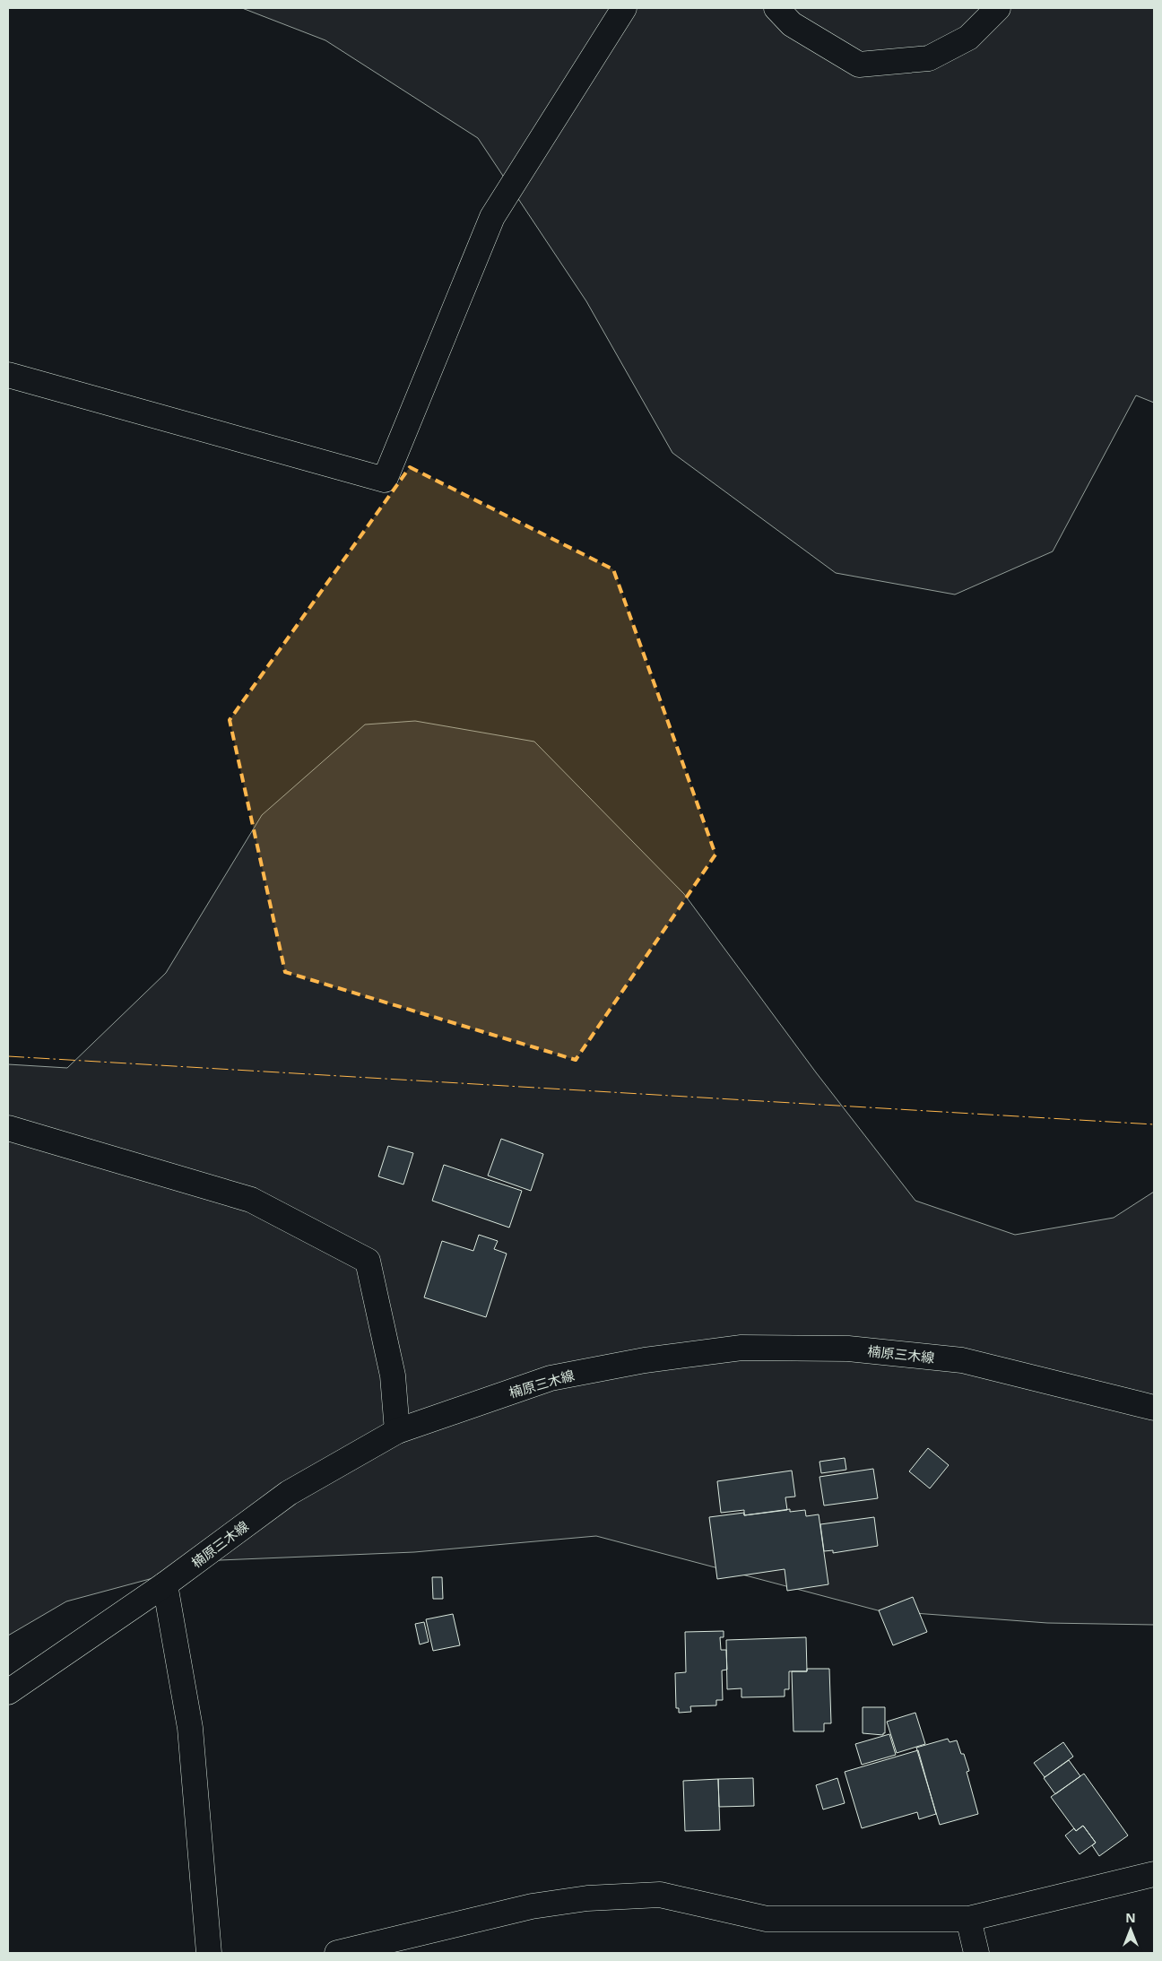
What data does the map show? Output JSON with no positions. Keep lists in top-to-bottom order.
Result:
{
  "streets": {
    "street": ["楠原三木線"]
  },
  "north": "top"
}
